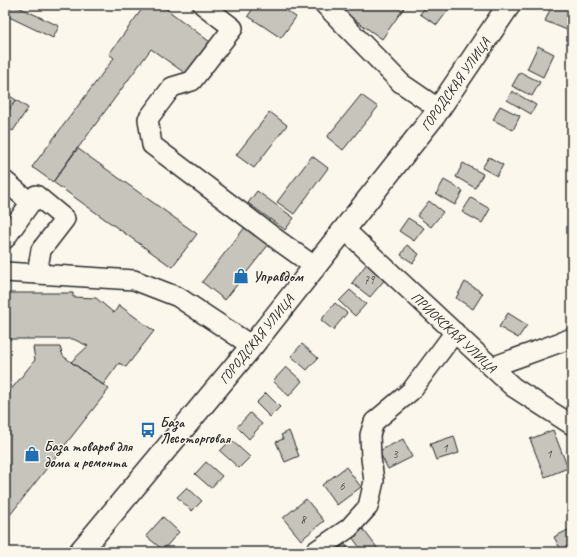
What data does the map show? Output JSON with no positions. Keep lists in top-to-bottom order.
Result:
{
  "streets": {
    "main road": ["ГОРОДСКАЯ УЛИЦА"],
    "street": ["ПРИОКСКАЯ УЛИЦА"]
  },
  "crossings": [
    ["ГОРОДСКАЯ УЛИЦА", "ПРИОКСКАЯ УЛИЦА"]
  ],
  "places": {
    "shop": ["Управдом", "База товаров для дома и ремонта"],
    "bus stop": ["База Лесоторговая"]
  },
  "house_numbers": [
    "79",
    "1",
    "3",
    "1",
    "6",
    "8"
  ]
}
